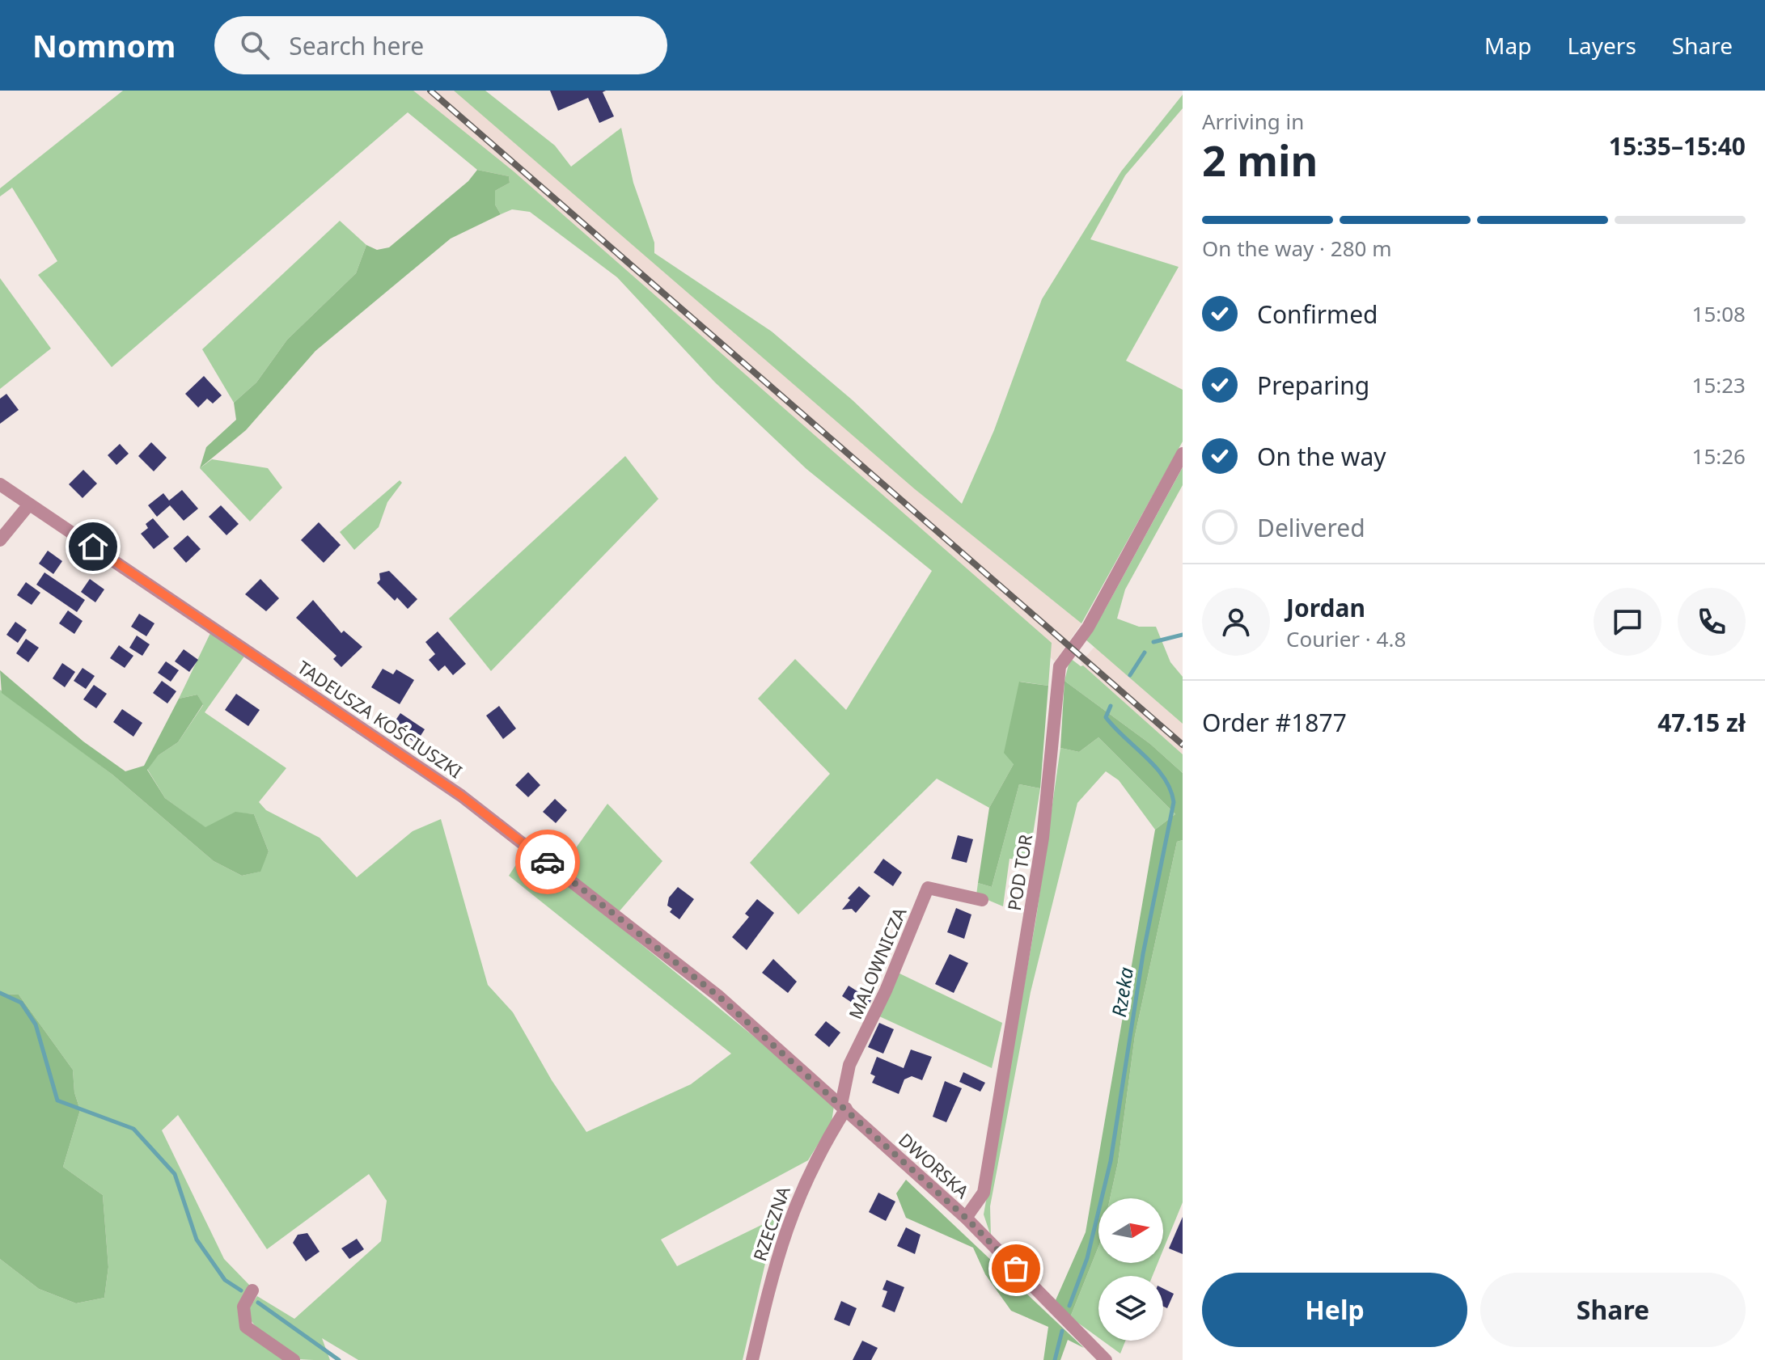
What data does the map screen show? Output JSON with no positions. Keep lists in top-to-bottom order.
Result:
{
  "streets": {
    "street": [
      "TADEUSZA KOŚCIUSZKI",
      "POD TOR",
      "MALOWNICZA",
      "DWORSKA",
      "RZECZNA"
    ]
  },
  "crossings": [
    ["TADEUSZA KOŚCIUSZKI", "MALOWNICZA"],
    ["TADEUSZA KOŚCIUSZKI", "DWORSKA"],
    ["TADEUSZA KOŚCIUSZKI", "RZECZNA"],
    ["POD TOR", "DWORSKA"],
    ["MALOWNICZA", "DWORSKA"],
    ["MALOWNICZA", "RZECZNA"],
    ["DWORSKA", "RZECZNA"]
  ],
  "water": ["Rzeka"],
  "north": "right",
  "page": {
    "header": "Nomnom",
    "search": "Search here",
    "nav": ["Map", "Layers", "Share"],
    "heading": ["2 min", "Arriving in", "15:35–15:40"],
    "panel": [
      "Jordan",
      "Courier · 4.8",
      "Order #1877",
      "47.15 zł"
    ],
    "bar": "On the way · 280 m",
    "list": [
      ["Confirmed", "15:08"],
      ["Preparing", "15:23"],
      ["On the way", "15:26"],
      "Delivered"
    ],
    "buttons": ["Help", "Share"]
  }
}
